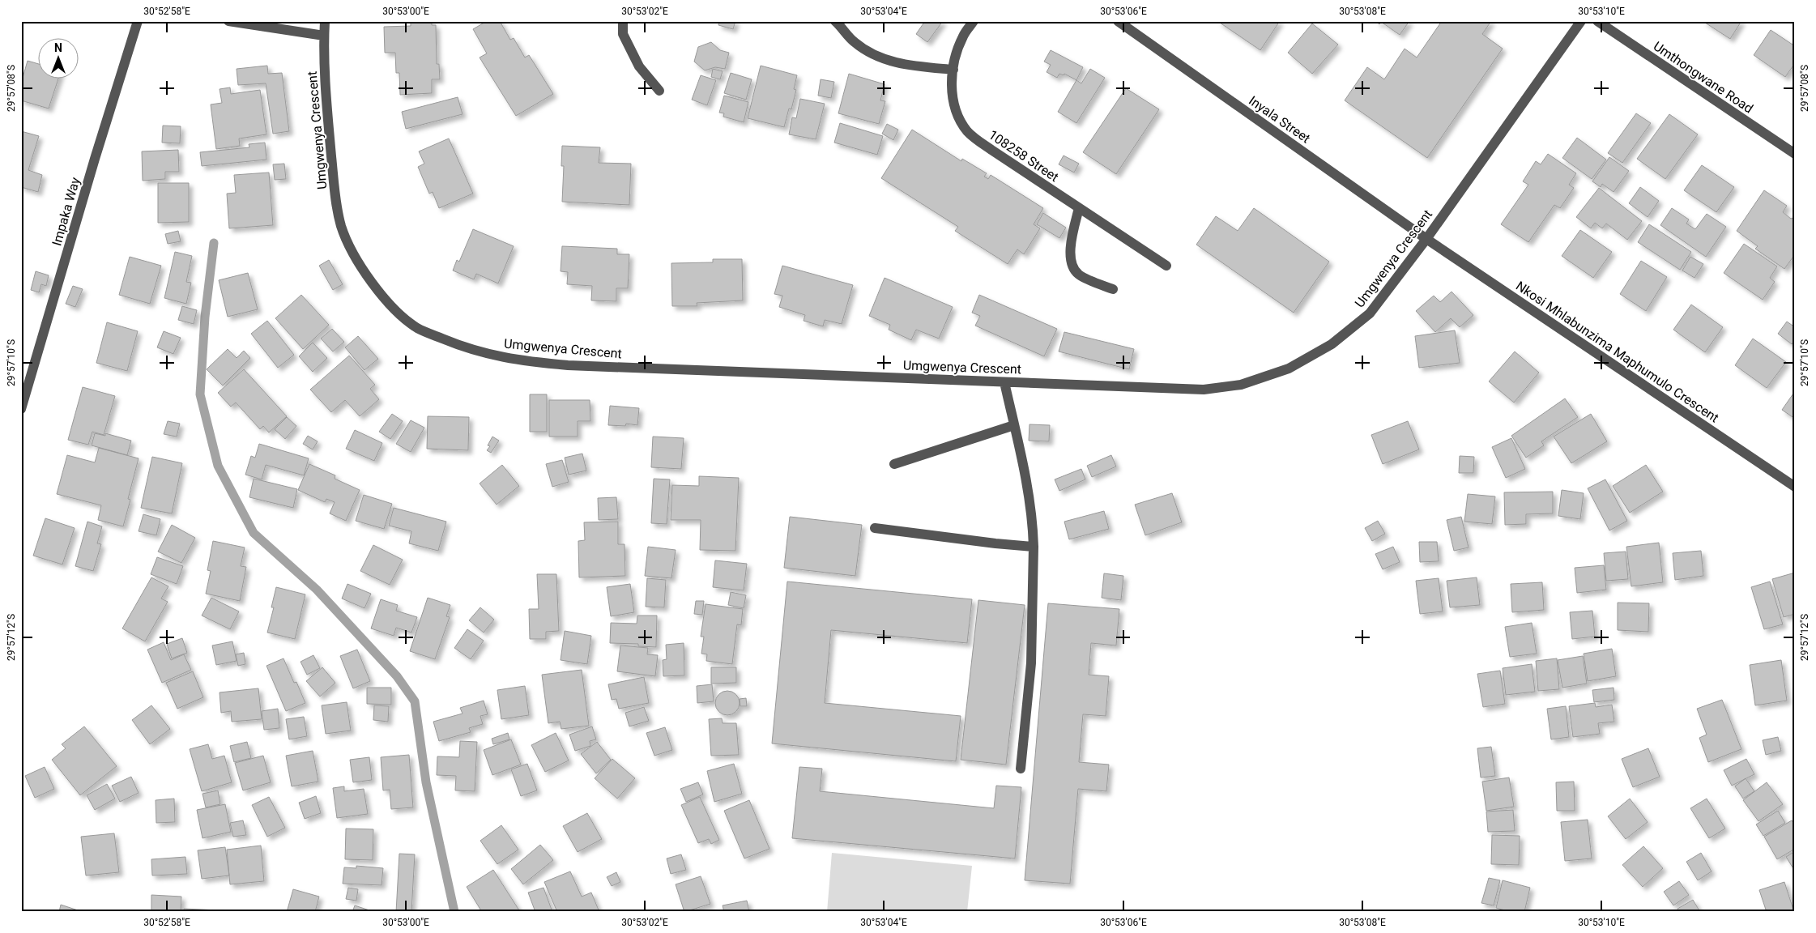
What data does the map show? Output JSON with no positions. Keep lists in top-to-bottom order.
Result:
{
  "streets": {
    "street": [
      "Umthongwane Road",
      "Inyala Street",
      "Umgwenya Crescent",
      "108258 Street",
      "Impaka Way",
      "Nkosi Mhlabunzima Maphumulo Crescent"
    ]
  },
  "crossings": [
    ["Inyala Street", "Umgwenya Crescent"],
    ["Inyala Street", "Nkosi Mhlabunzima Maphumulo Crescent"],
    ["Umgwenya Crescent", "Nkosi Mhlabunzima Maphumulo Crescent"]
  ],
  "north": "top",
  "coordinates": [
    "30°52'58\"E",
    "30°53'00\"E",
    "30°53'02\"E",
    "30°53'04\"E",
    "30°53'06\"E",
    "30°53'08\"E",
    "30°53'10\"E",
    "29°57'08\"S",
    "29°57'10\"S",
    "29°57'12\"S"
  ]
}
